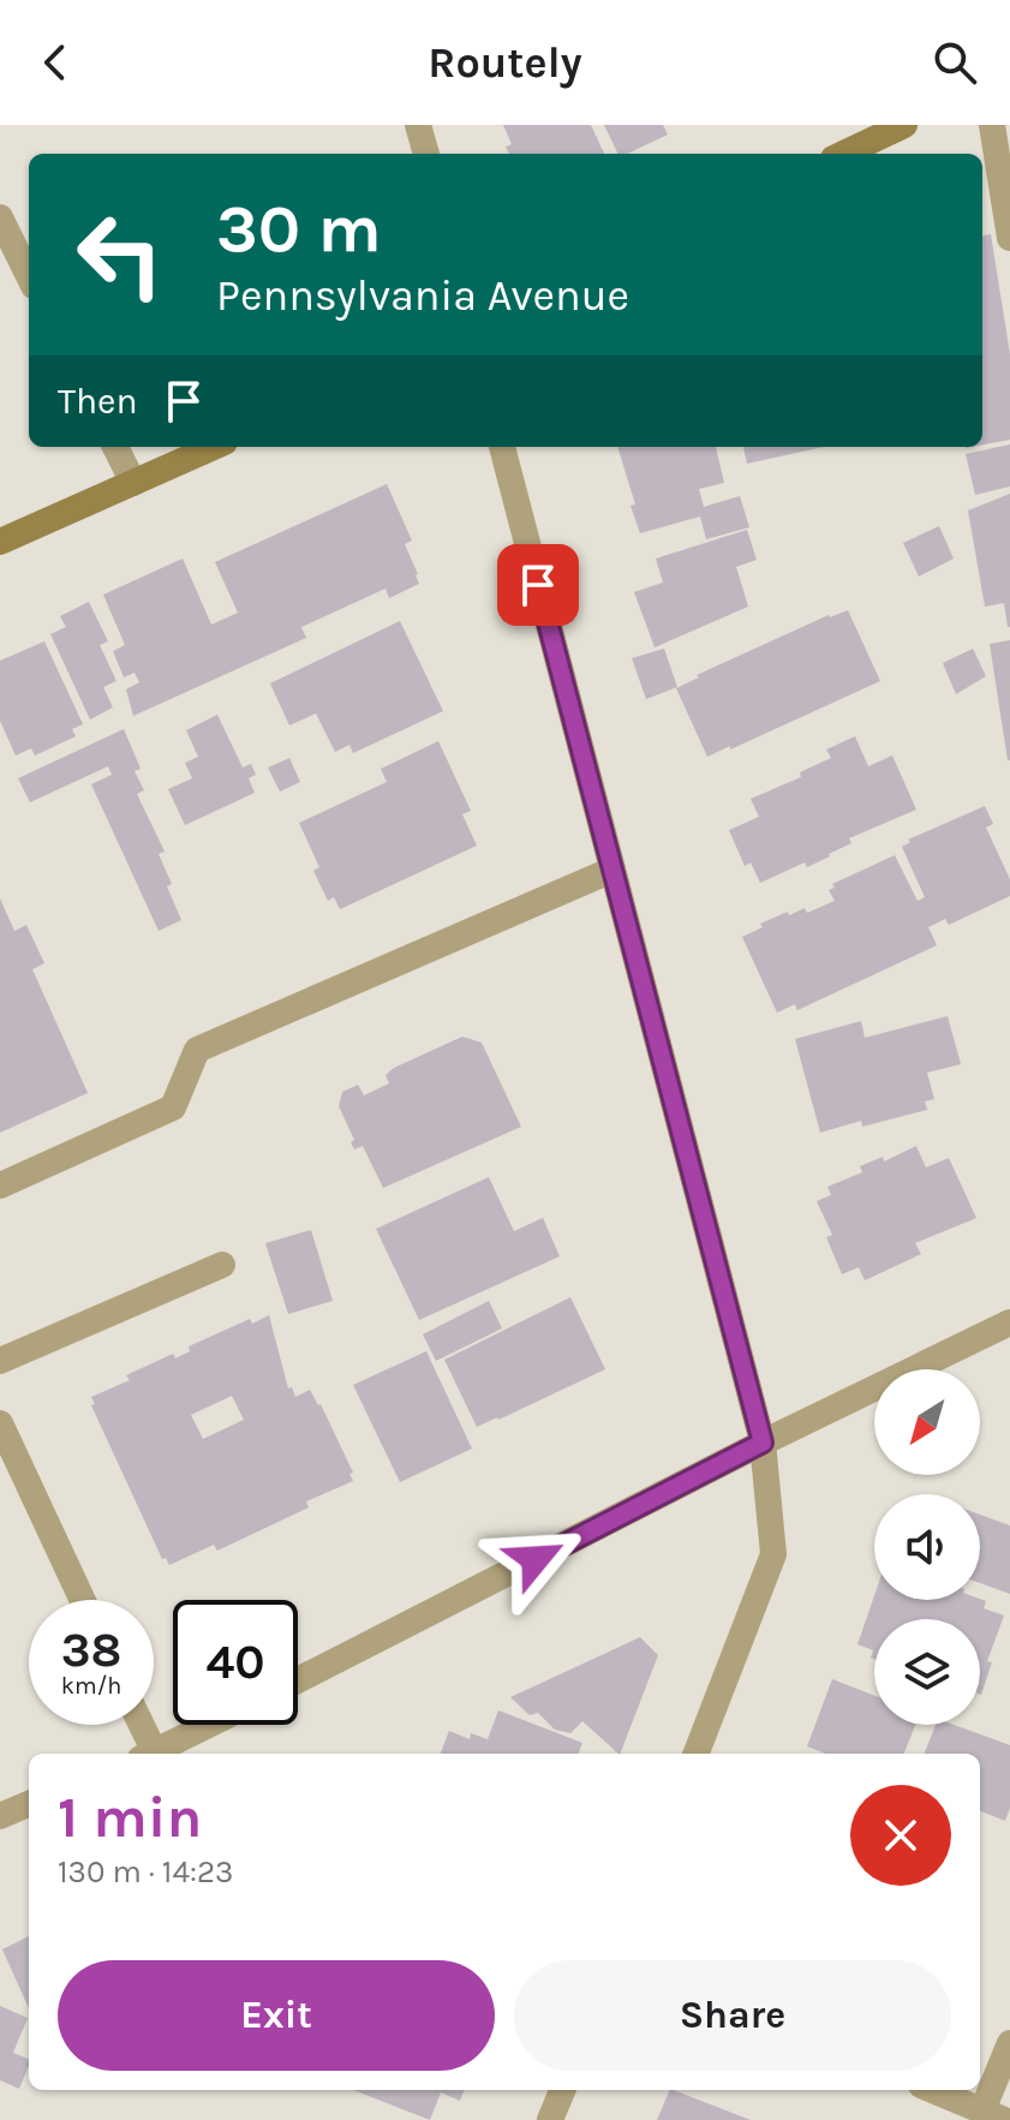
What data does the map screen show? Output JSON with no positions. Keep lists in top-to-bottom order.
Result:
{
  "north": "bottom left",
  "page": {
    "header": "Routely",
    "turn": ["30 m", "Pennsylvania Avenue"],
    "then": "Then",
    "speed": "38 km/h",
    "limit": "40",
    "heading": ["1 min", "130 m · 14:23"],
    "buttons": ["Exit", "Share"]
  }
}
